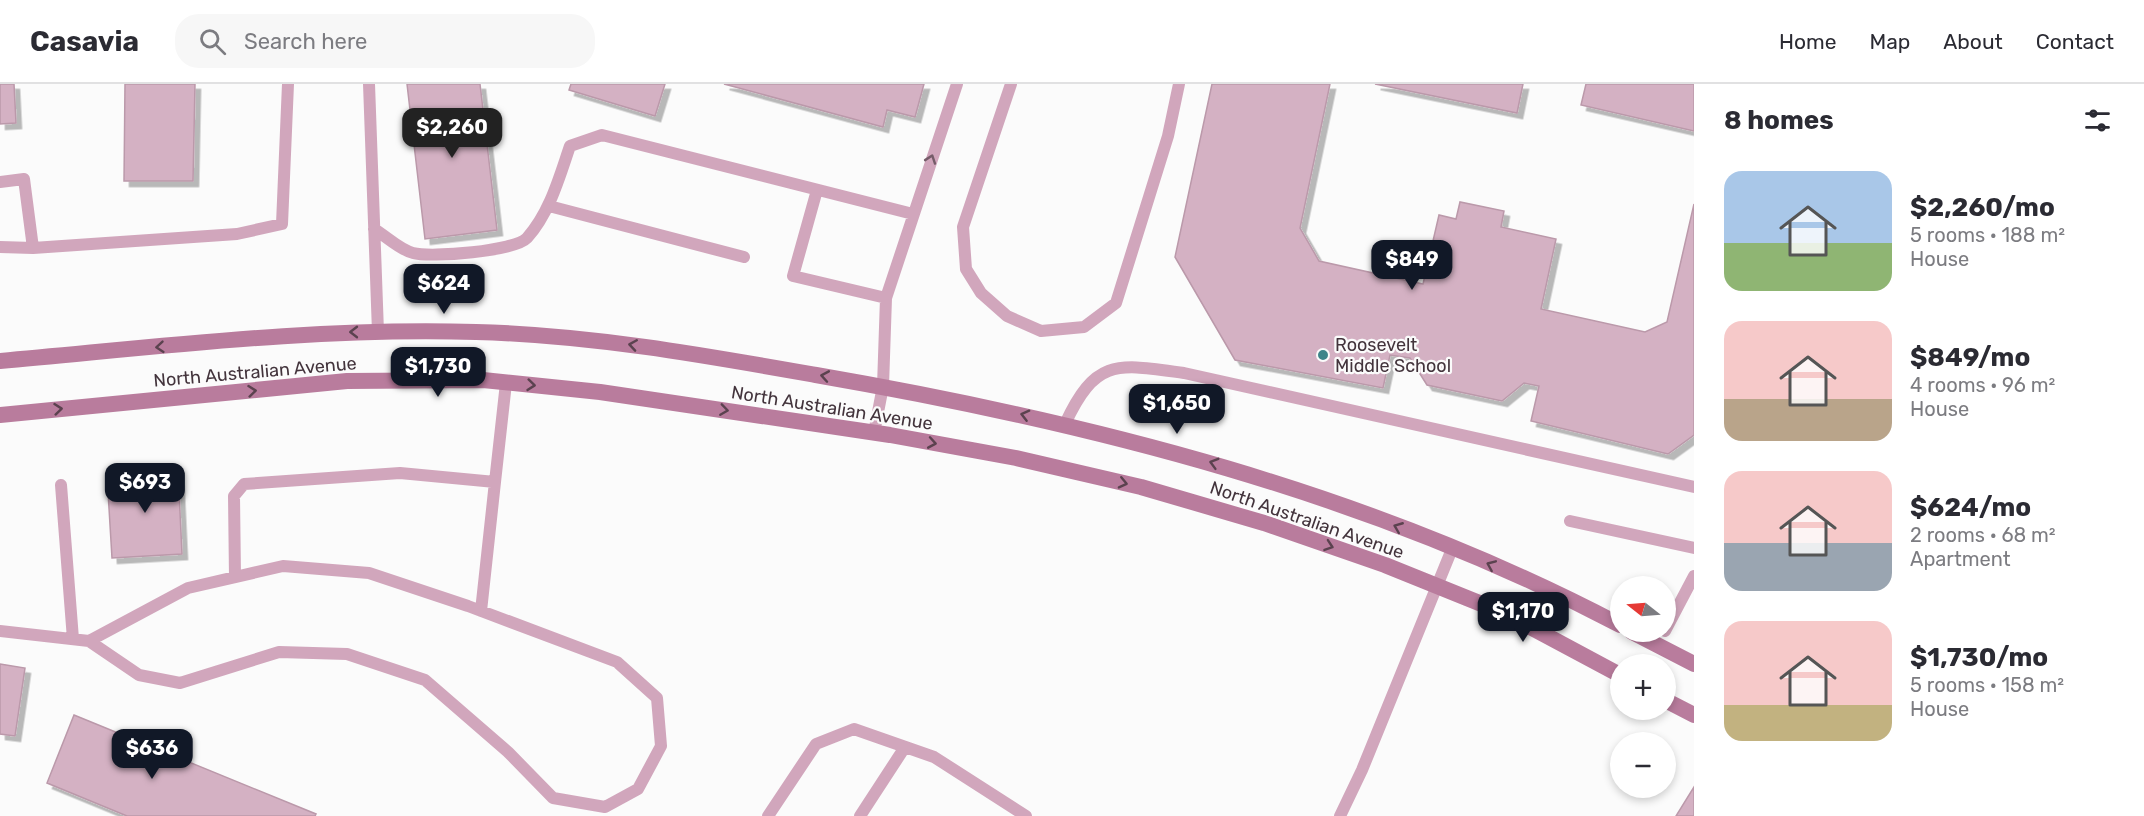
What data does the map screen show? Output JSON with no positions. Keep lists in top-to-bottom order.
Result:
{
  "streets": {
    "main road": ["North Australian Avenue"]
  },
  "places": ["Roosevelt Middle School"],
  "north": "left",
  "page": {
    "header": "Casavia",
    "search": "Search here",
    "nav": [
      "Home",
      "Map",
      "About",
      "Contact"
    ],
    "heading": "8 homes",
    "price": [
      "$2,260",
      "$849",
      "$624",
      "$1,730",
      "$1,650",
      "$693",
      "$1,170",
      "$636"
    ],
    "list": [
      {
        "name": "$2,260/mo",
        "note": "5 rooms · 188 m² · House"
      },
      {
        "name": "$849/mo",
        "note": "4 rooms · 96 m² · House"
      },
      {
        "name": "$624/mo",
        "note": "2 rooms · 68 m² · Apartment"
      },
      {
        "name": "$1,730/mo",
        "note": "5 rooms · 158 m² · House"
      }
    ],
    "map_buttons": ["+", "−"]
  }
}
